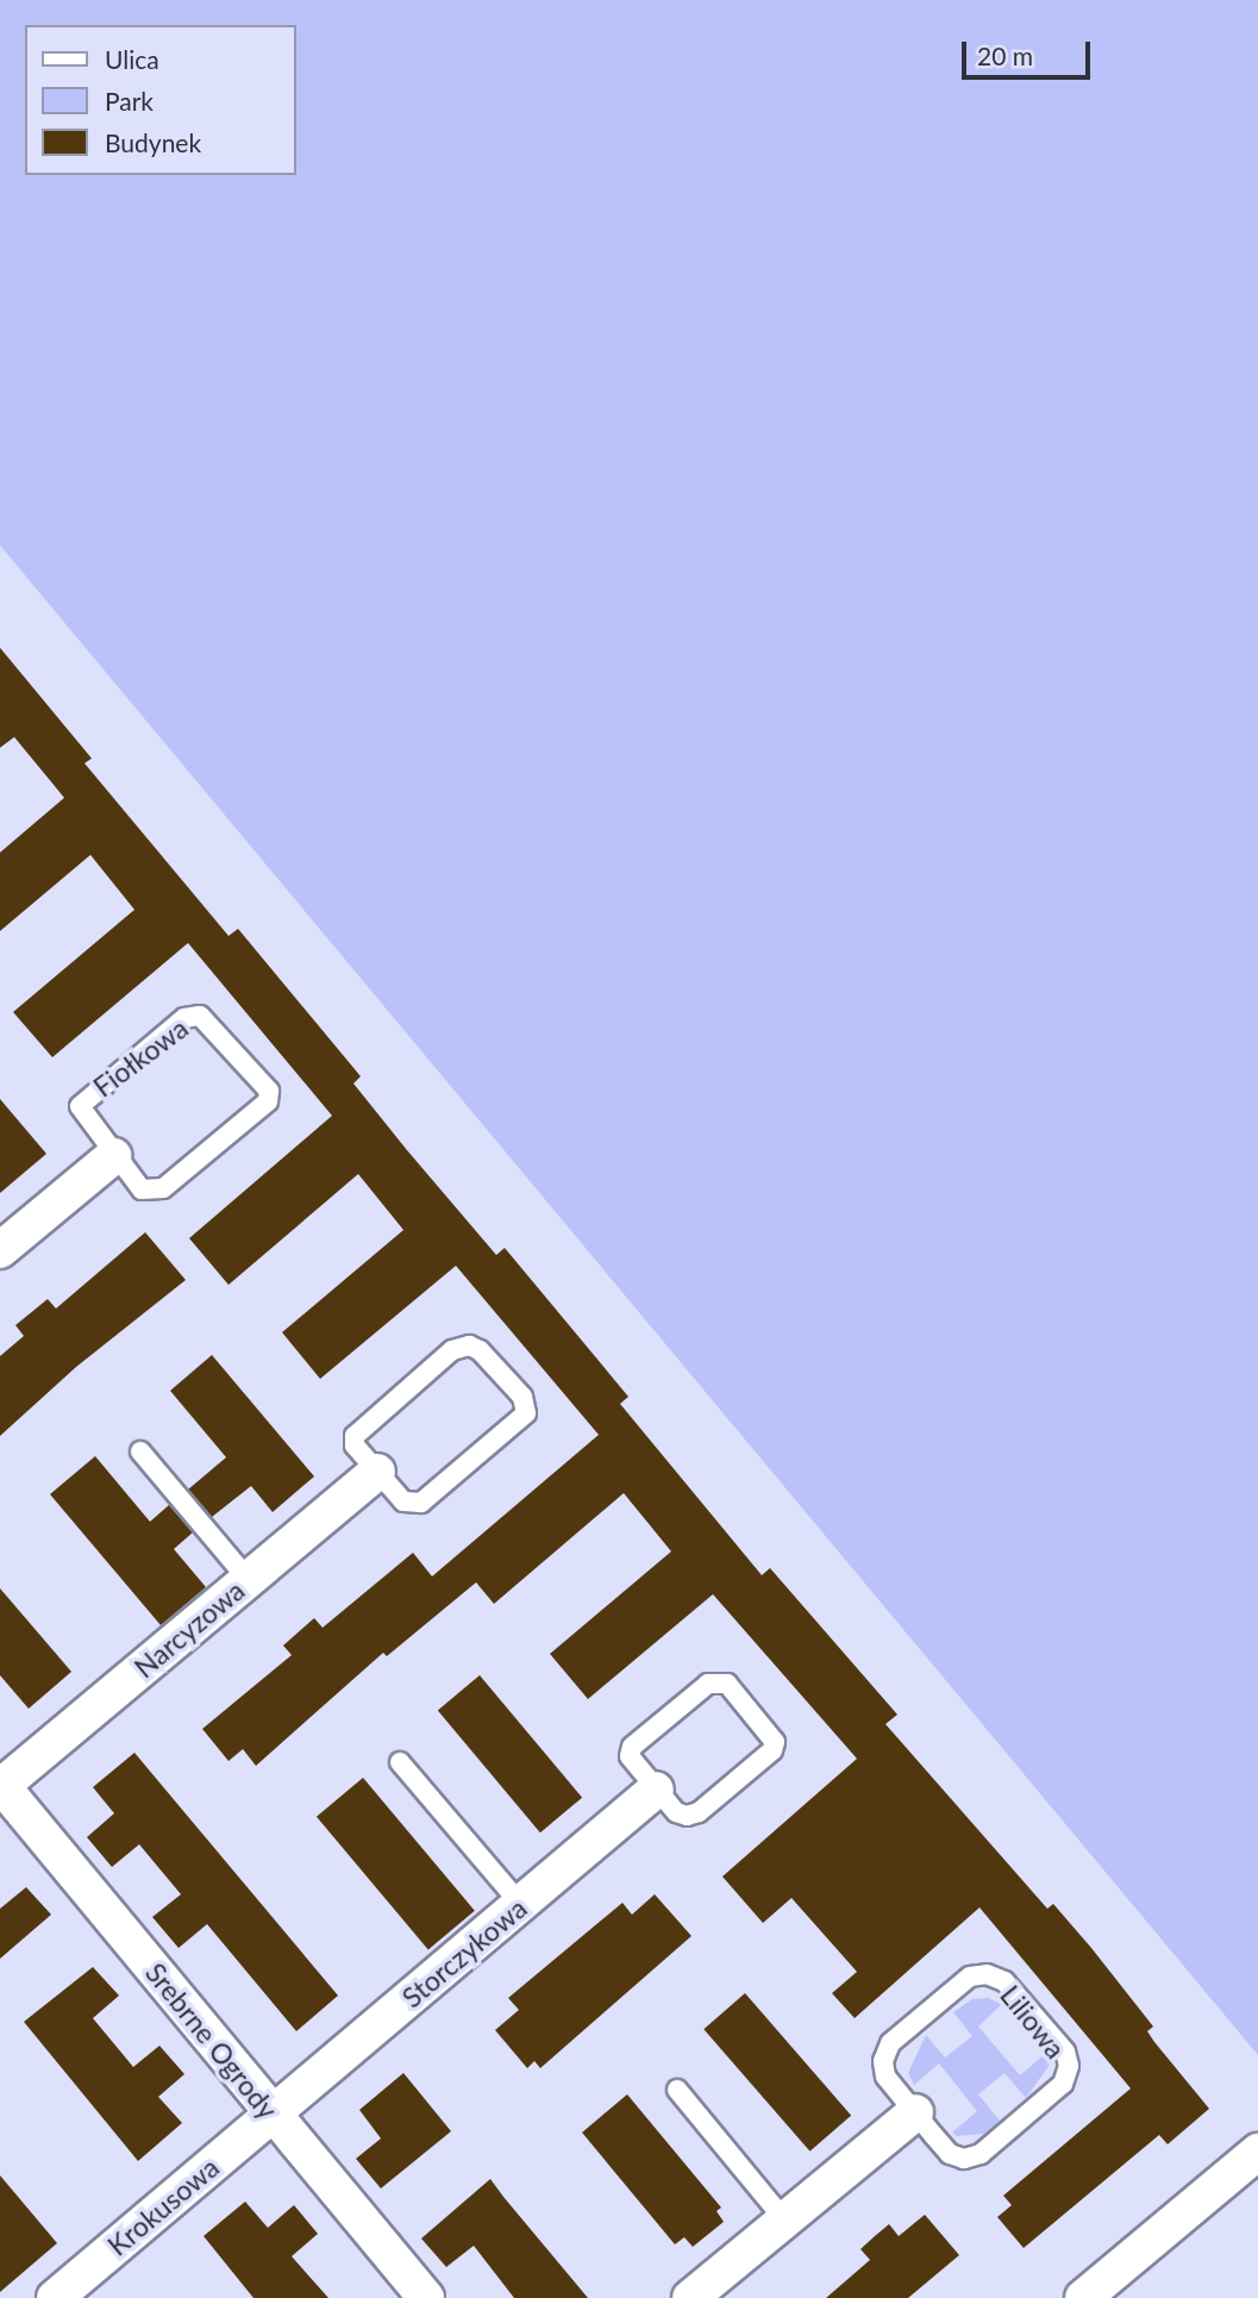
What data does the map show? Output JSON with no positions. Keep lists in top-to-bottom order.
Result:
{
  "streets": {
    "street": [
      "Narcyzowa",
      "Storczykowa",
      "Srebrne Ogrody",
      "Krokusowa"
    ],
    "lane": ["Fiołkowa", "Liliowa"]
  },
  "crossings": [
    ["Narcyzowa", "Srebrne Ogrody"],
    ["Storczykowa", "Srebrne Ogrody"],
    ["Storczykowa", "Krokusowa"],
    ["Srebrne Ogrody", "Krokusowa"]
  ],
  "legend": ["Ulica", "Park", "Budynek"],
  "scale_bar": "20 m"
}
